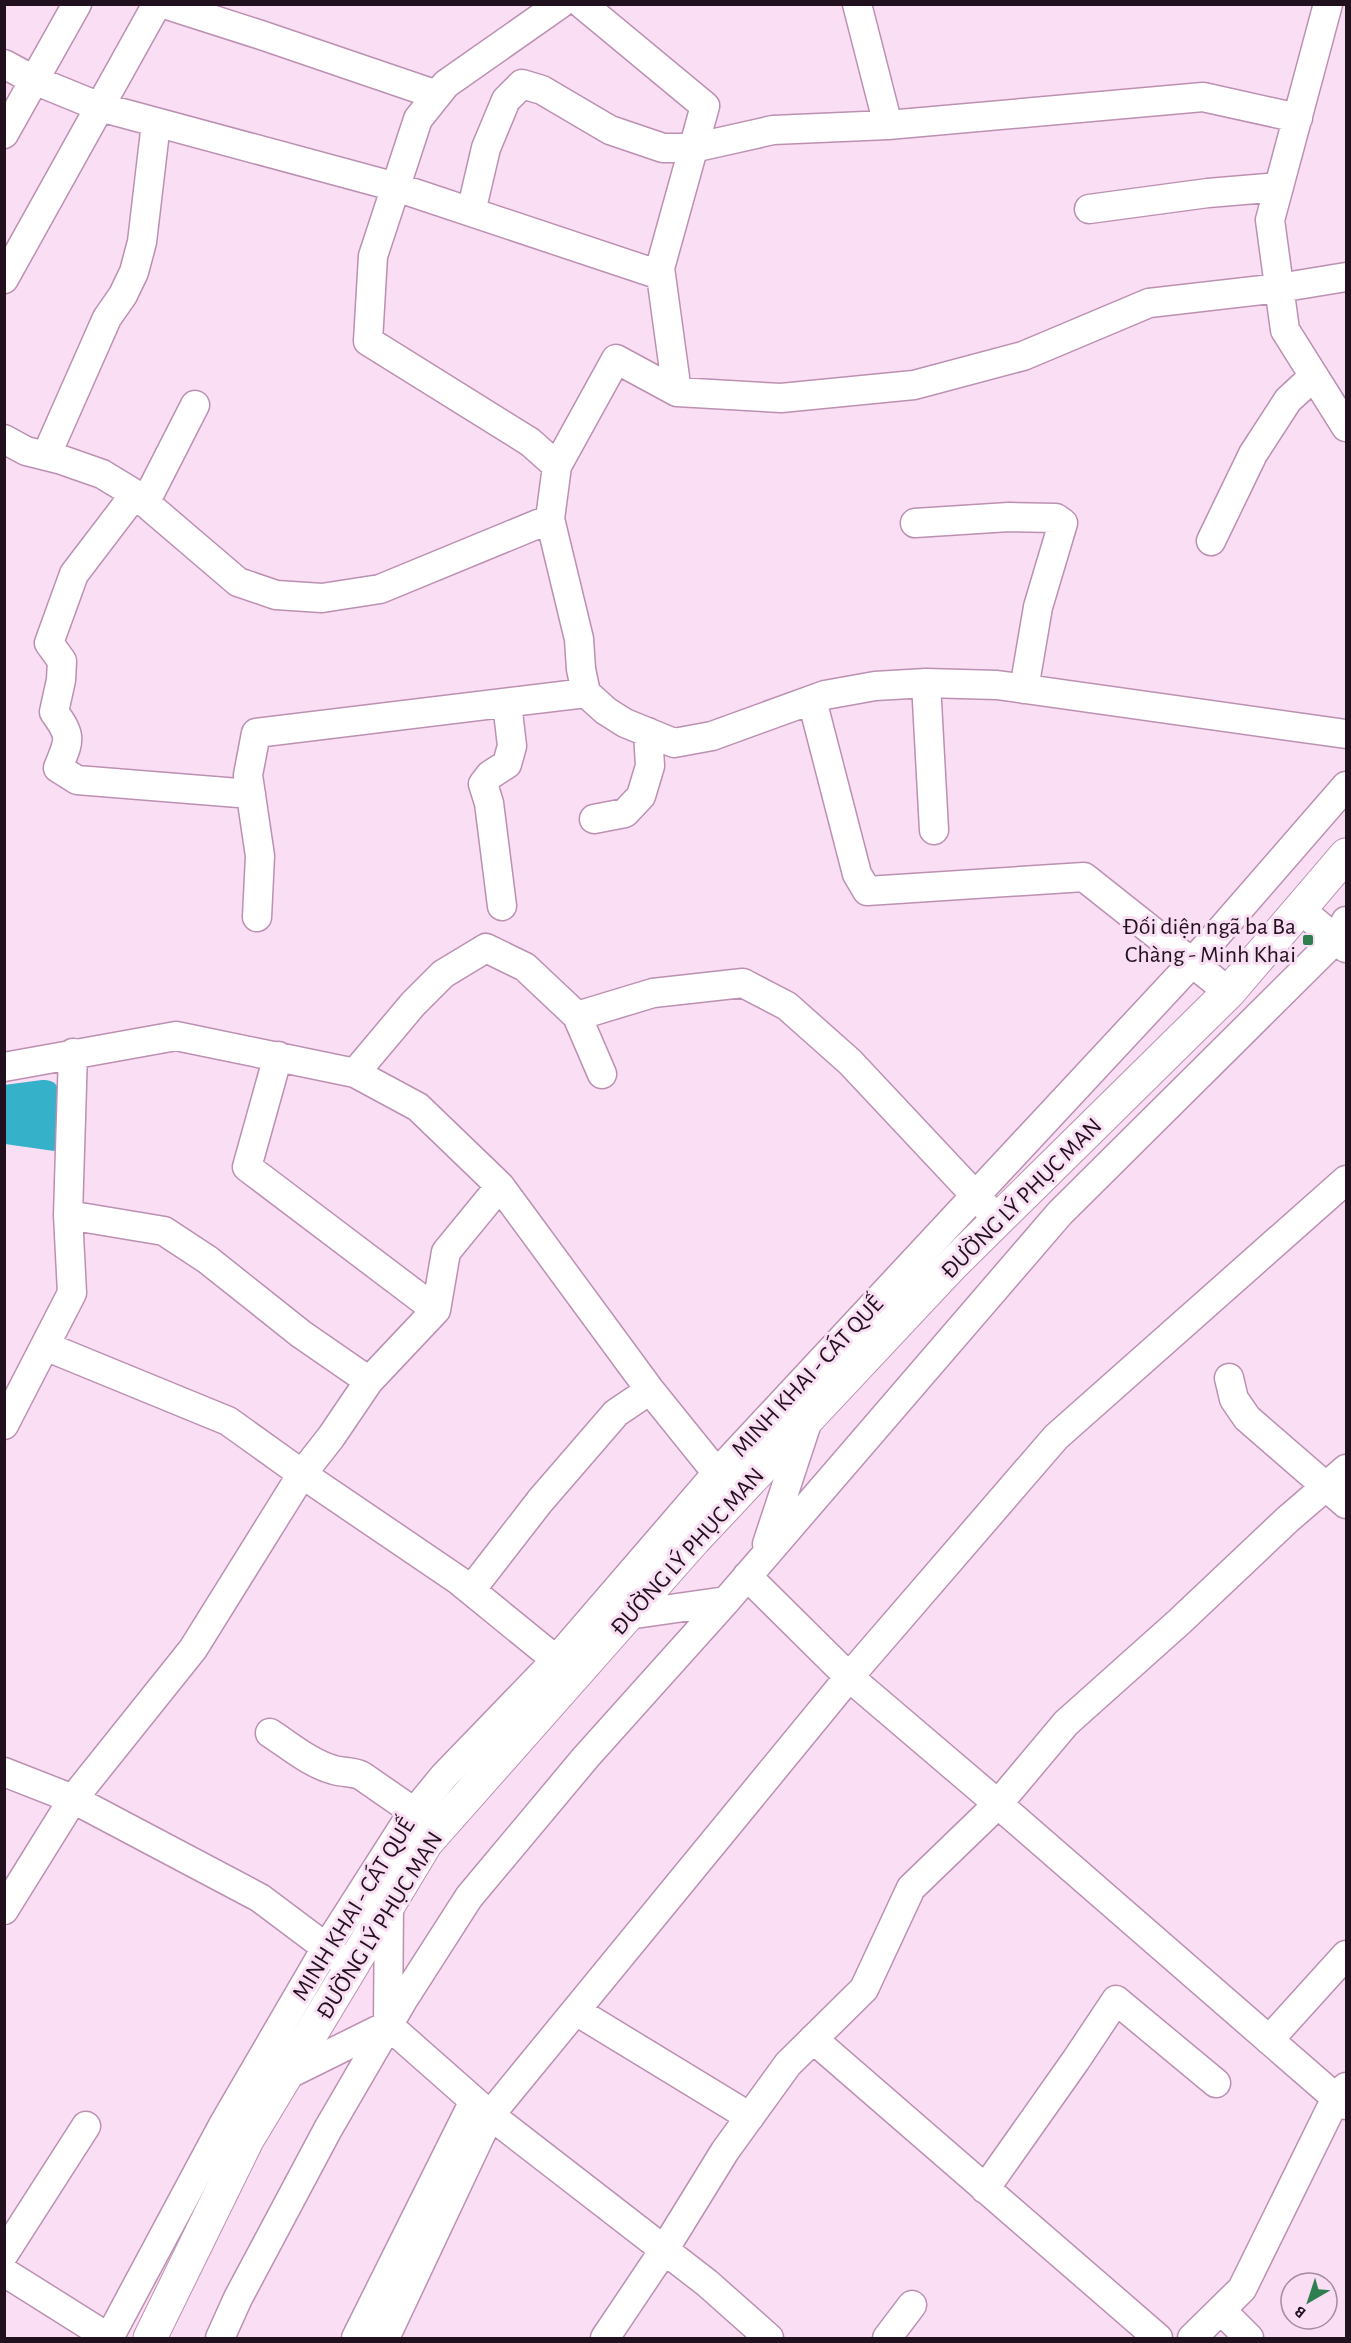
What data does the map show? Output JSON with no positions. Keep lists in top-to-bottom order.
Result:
{
  "streets": {
    "main road": ["ĐƯỜNG LÝ PHỤC MAN"],
    "street": ["MINH KHAI - CÁT QUẾ"]
  },
  "crossings": [
    ["ĐƯỜNG LÝ PHỤC MAN", "MINH KHAI - CÁT QUẾ"]
  ],
  "places": {
    "transit": ["Đối diện ngã ba Ba Chàng - Minh Khai"]
  },
  "north": "bottom left"
}
